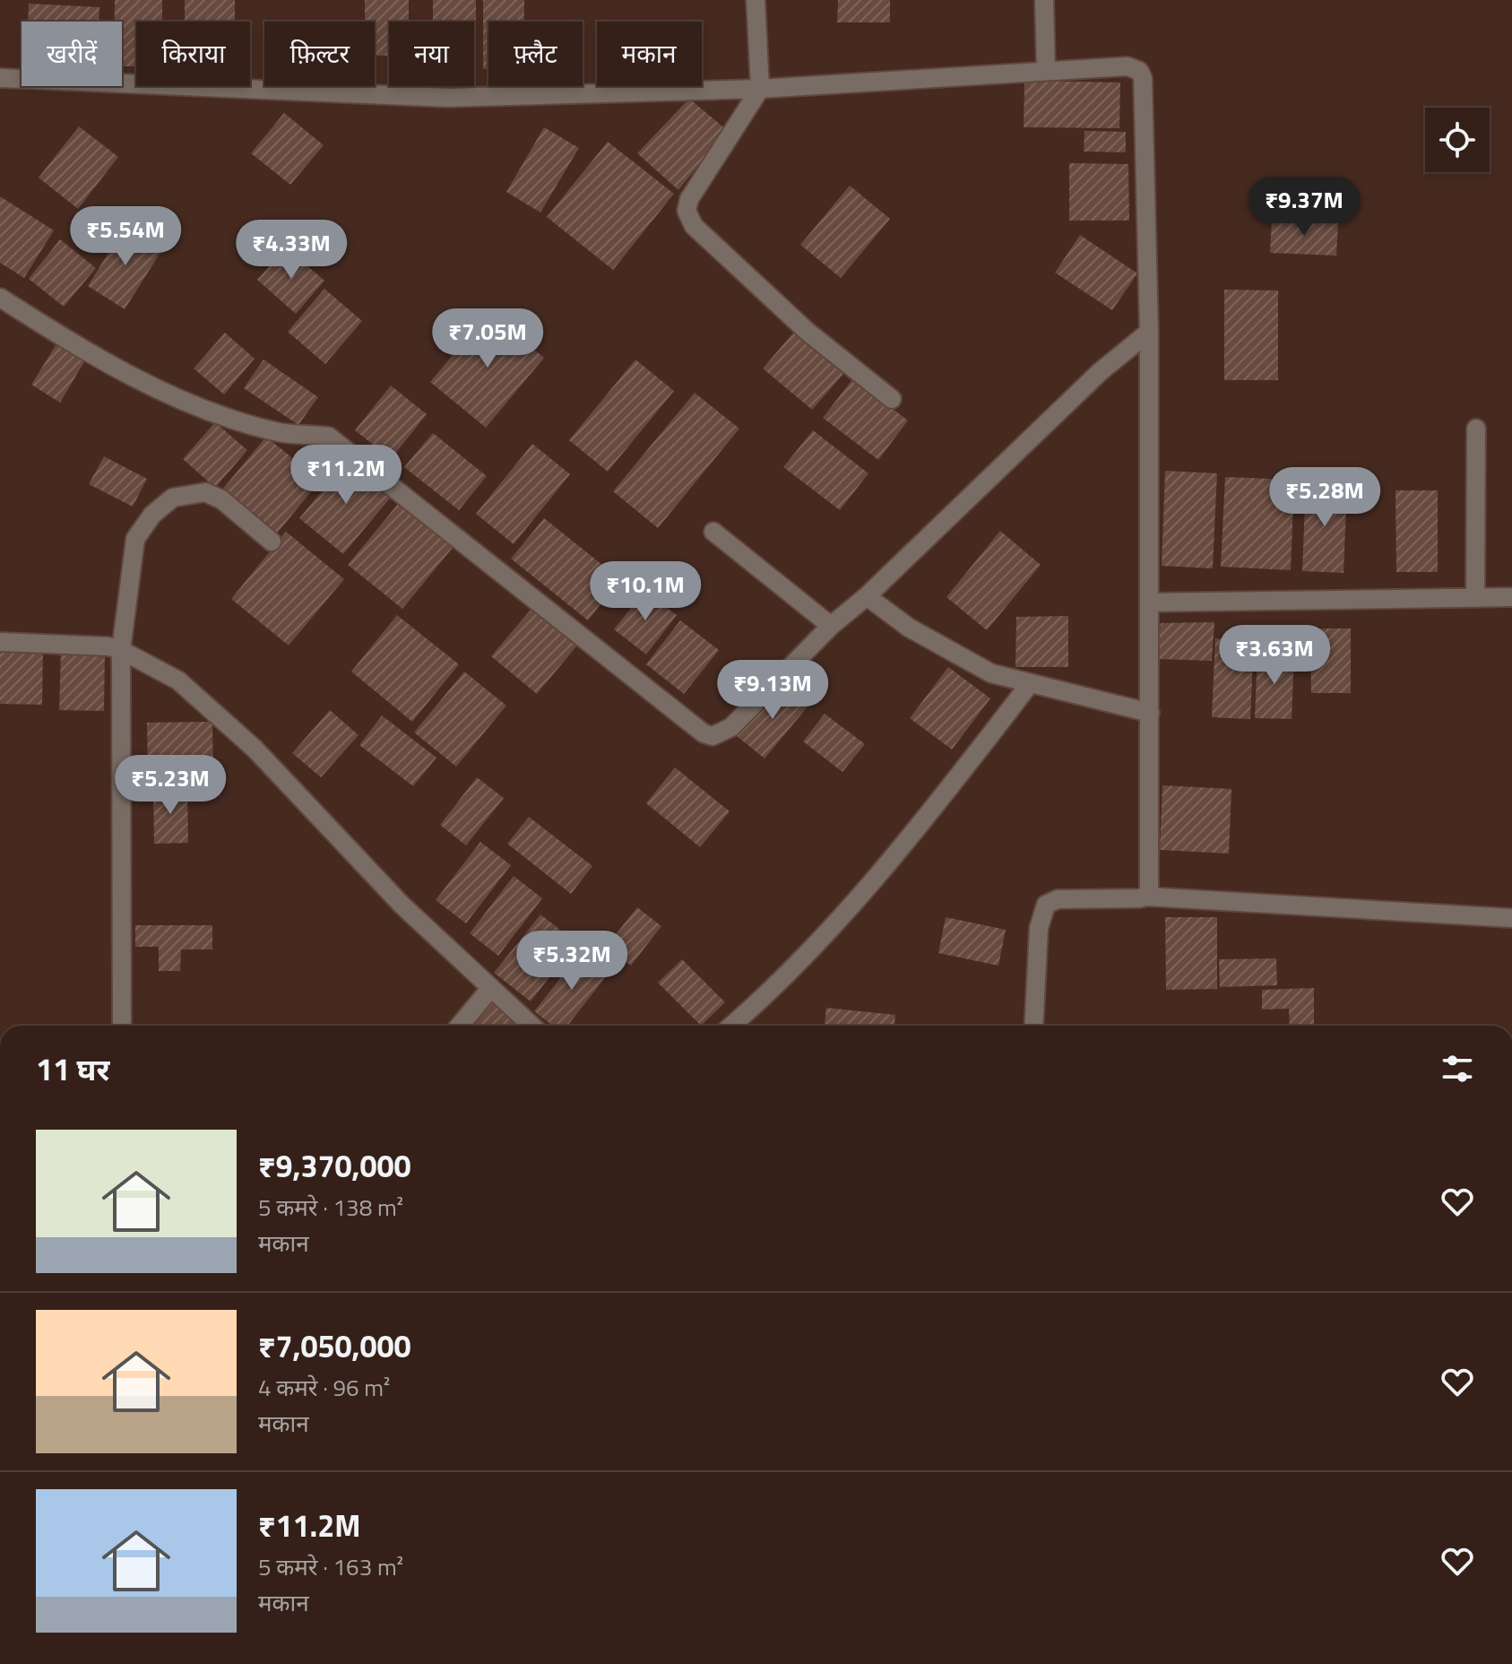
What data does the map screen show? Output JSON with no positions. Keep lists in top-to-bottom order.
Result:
{
  "page": {
    "chip": [
      "खरीदें",
      "किराया",
      "फ़िल्टर",
      "नया",
      "फ़्लैट",
      "मकान"
    ],
    "price": [
      "₹9.37M",
      "₹5.54M",
      "₹4.33M",
      "₹7.05M",
      "₹11.2M",
      "₹5.28M",
      "₹10.1M",
      "₹3.63M",
      "₹9.13M",
      "₹5.23M",
      "₹5.32M"
    ],
    "heading": "11 घर",
    "list": [
      {
        "name": "₹9,370,000",
        "note": "5 कमरे · 138 m² · मकान"
      },
      {
        "name": "₹7,050,000",
        "note": "4 कमरे · 96 m² · मकान"
      },
      {
        "name": "₹11.2M",
        "note": "5 कमरे · 163 m² · मकान"
      }
    ]
  }
}
